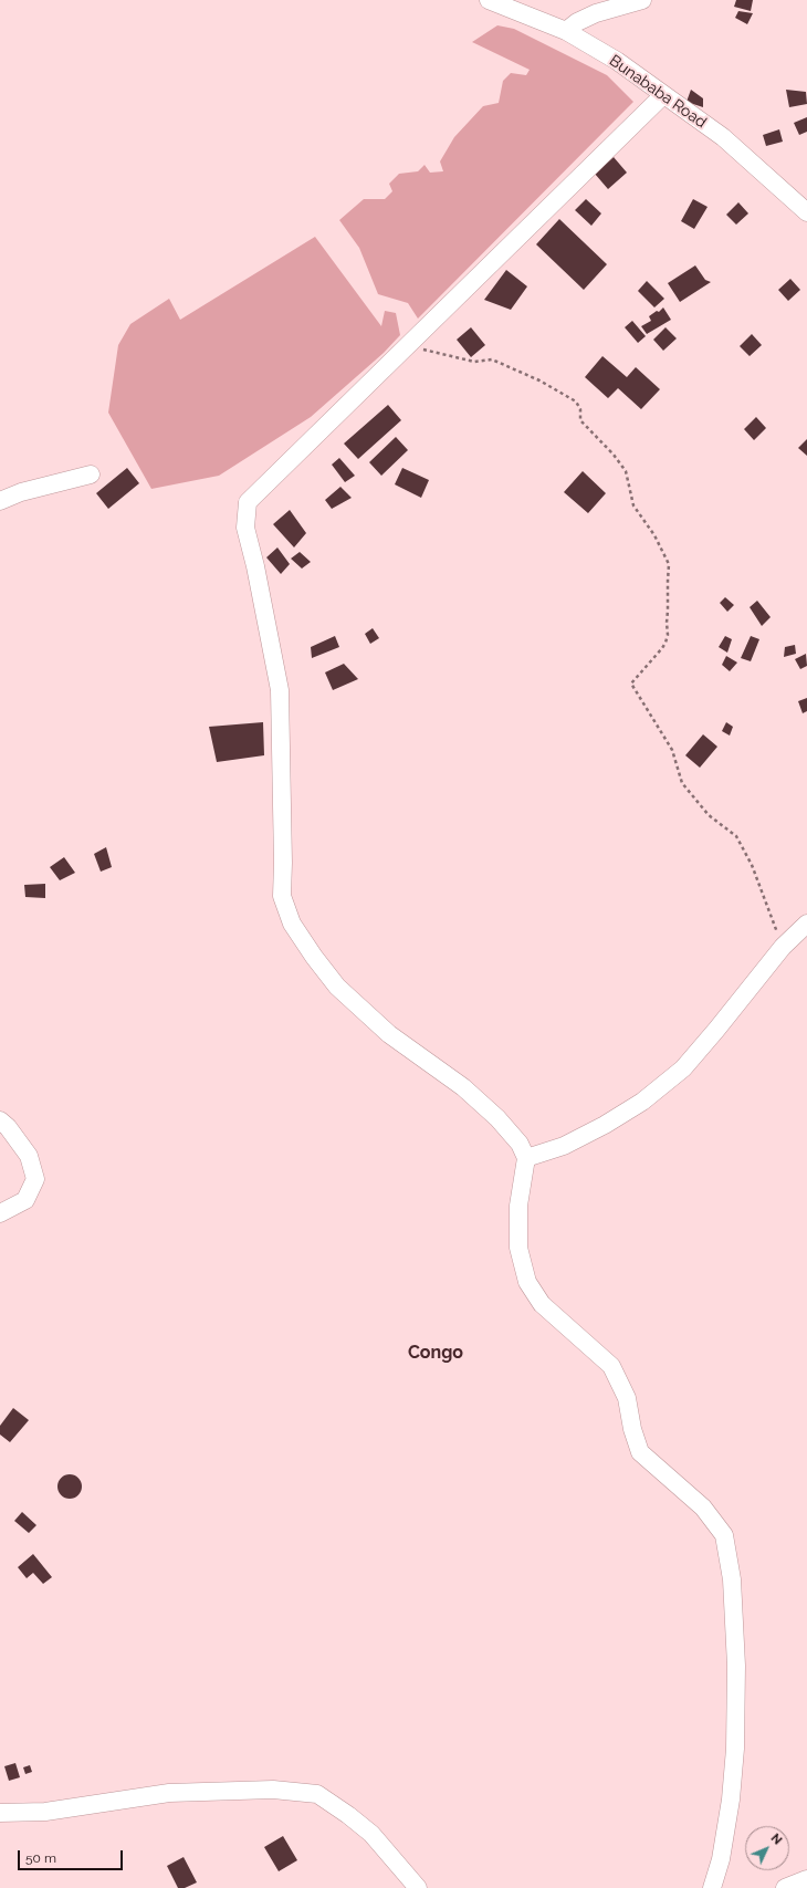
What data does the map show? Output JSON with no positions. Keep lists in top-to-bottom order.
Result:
{
  "streets": {
    "street": ["Bunababa Road"]
  },
  "districts": ["Congo"],
  "scale_bar": "50 m",
  "north": "top right"
}
